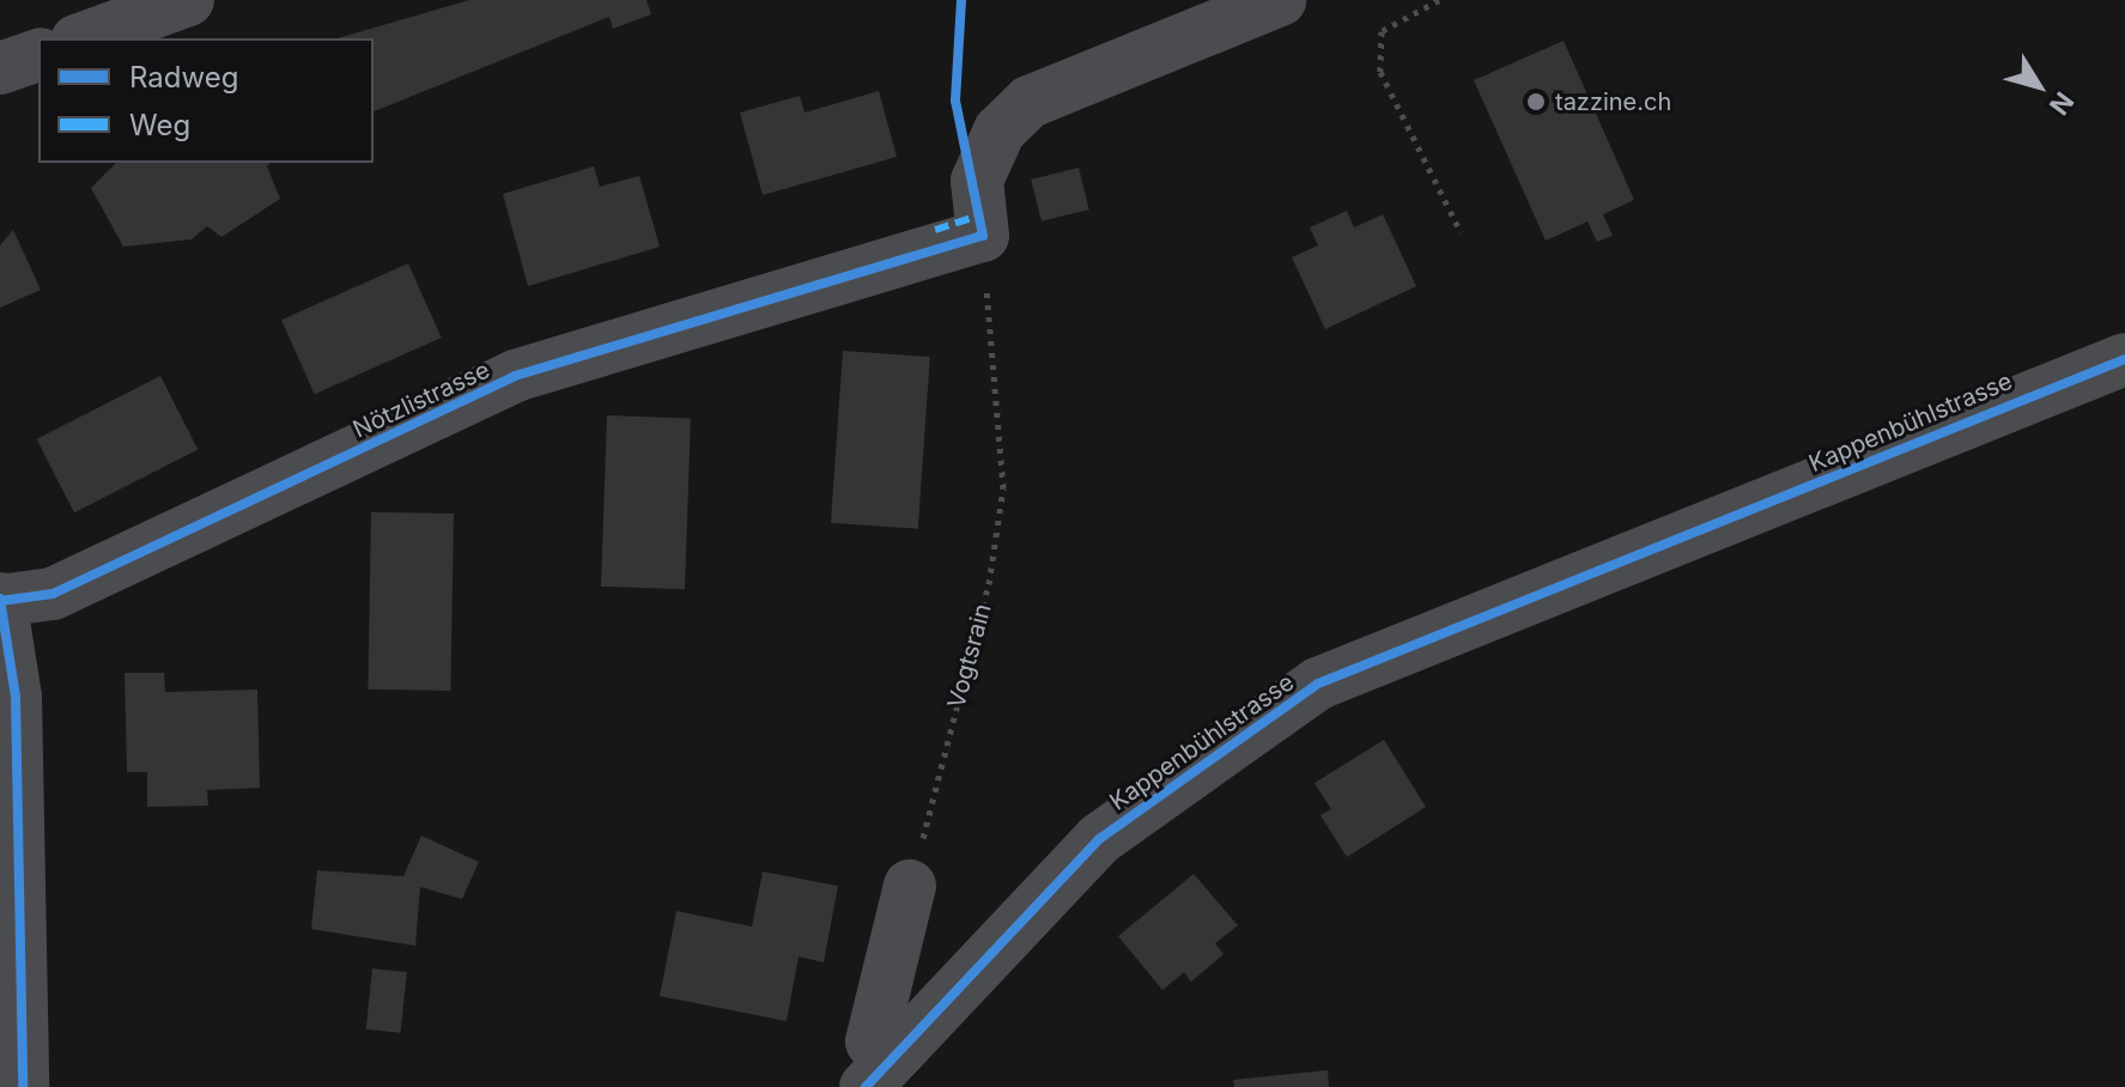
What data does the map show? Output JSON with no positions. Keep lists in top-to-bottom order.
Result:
{
  "streets": {
    "street": ["Nötzlistrasse", "Kappenbühlstrasse"],
    "path": ["Vogtsrain"]
  },
  "crossings": [
    ["Nötzlistrasse", "Vogtsrain"]
  ],
  "places": ["tazzine.ch"],
  "legend": ["Radweg", "Weg"],
  "north": "bottom right"
}
